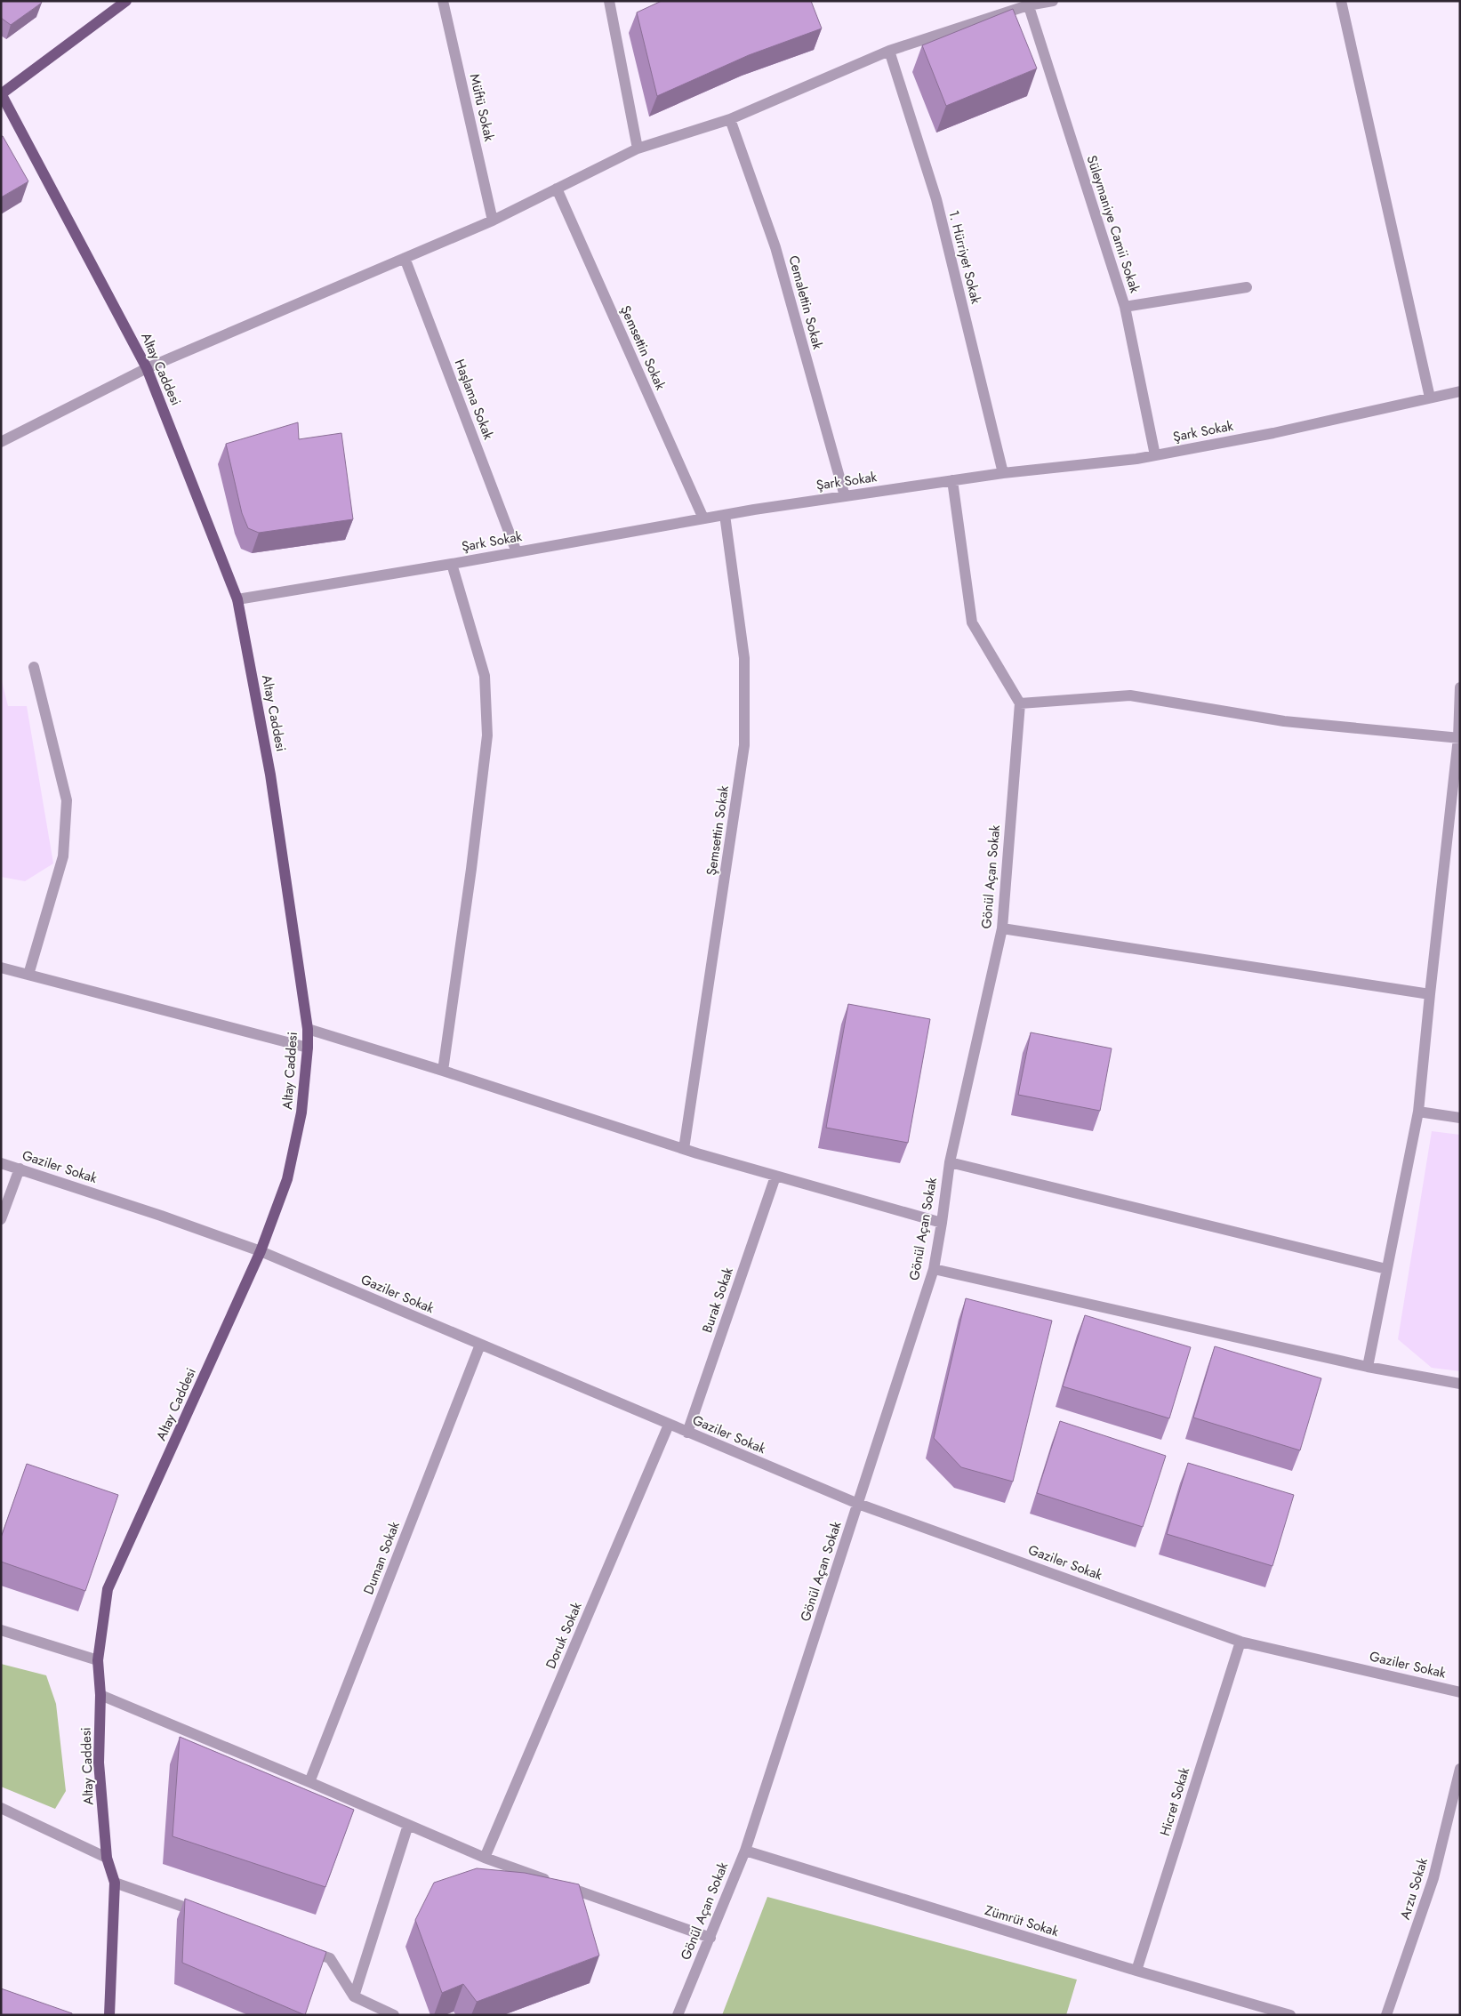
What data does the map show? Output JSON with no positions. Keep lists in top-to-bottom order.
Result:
{
  "streets": {
    "main road": ["Altay Caddesi"],
    "street": [
      "Müftü Sokak",
      "Süleymaniye Camii Sokak",
      "1. Hürriyet Sokak",
      "Cemalettin Sokak",
      "Şemsettin Sokak",
      "Haşlama Sokak",
      "Şark Sokak",
      "Gönül Açan Sokak",
      "Gaziler Sokak",
      "Burak Sokak",
      "Duman Sokak",
      "Doruk Sokak",
      "Hicret Sokak",
      "Arzu Sokak",
      "Zümrüt Sokak"
    ]
  },
  "crossings": [
    ["Süleymaniye Camii Sokak", "Şark Sokak"],
    ["1. Hürriyet Sokak", "Şark Sokak"],
    ["Cemalettin Sokak", "Şark Sokak"],
    ["Şemsettin Sokak", "Şark Sokak"],
    ["Altay Caddesi", "Şark Sokak"],
    ["Altay Caddesi", "Gaziler Sokak"],
    ["Haşlama Sokak", "Şark Sokak"],
    ["Gönül Açan Sokak", "Gaziler Sokak"],
    ["Gönül Açan Sokak", "Zümrüt Sokak"],
    ["Gaziler Sokak", "Burak Sokak"],
    ["Gaziler Sokak", "Duman Sokak"],
    ["Gaziler Sokak", "Doruk Sokak"],
    ["Gaziler Sokak", "Hicret Sokak"],
    ["Hicret Sokak", "Zümrüt Sokak"]
  ]
}
